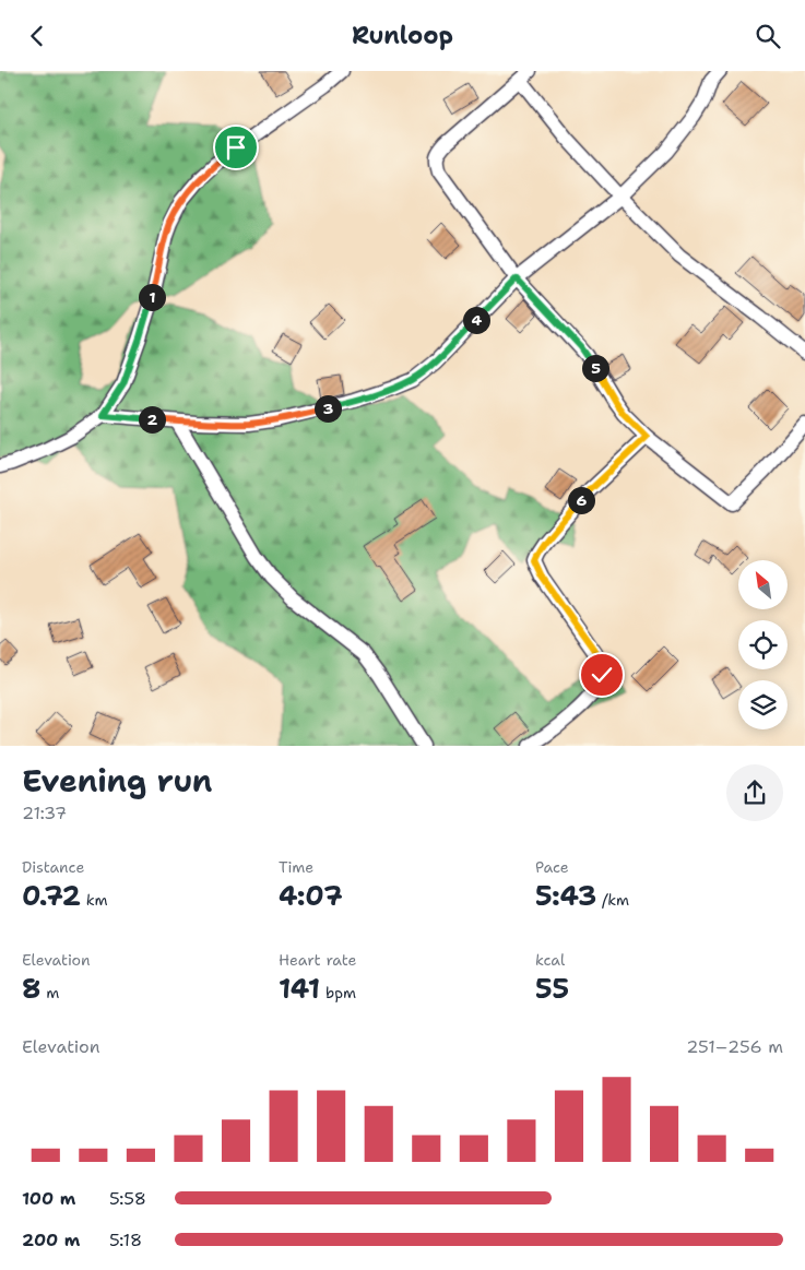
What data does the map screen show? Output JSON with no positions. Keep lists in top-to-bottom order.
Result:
{
  "north": "top left",
  "page": {
    "header": "Runloop",
    "pins": [
      "1",
      "4",
      "5",
      "3",
      "2",
      "6"
    ],
    "heading": ["Evening run", "21:37"],
    "stats": [
      ["Distance", "0.72 km"],
      ["Time", "4:07"],
      ["Pace", "5:43 /km"],
      ["Elevation", "8 m"],
      ["Heart rate", "141 bpm"],
      ["kcal", "55"]
    ],
    "chart": ["Elevation", "251–256 m"],
    "list": [
      {
        "name": "100 m",
        "note": "5:58"
      },
      {
        "name": "200 m",
        "note": "5:18"
      }
    ]
  }
}
